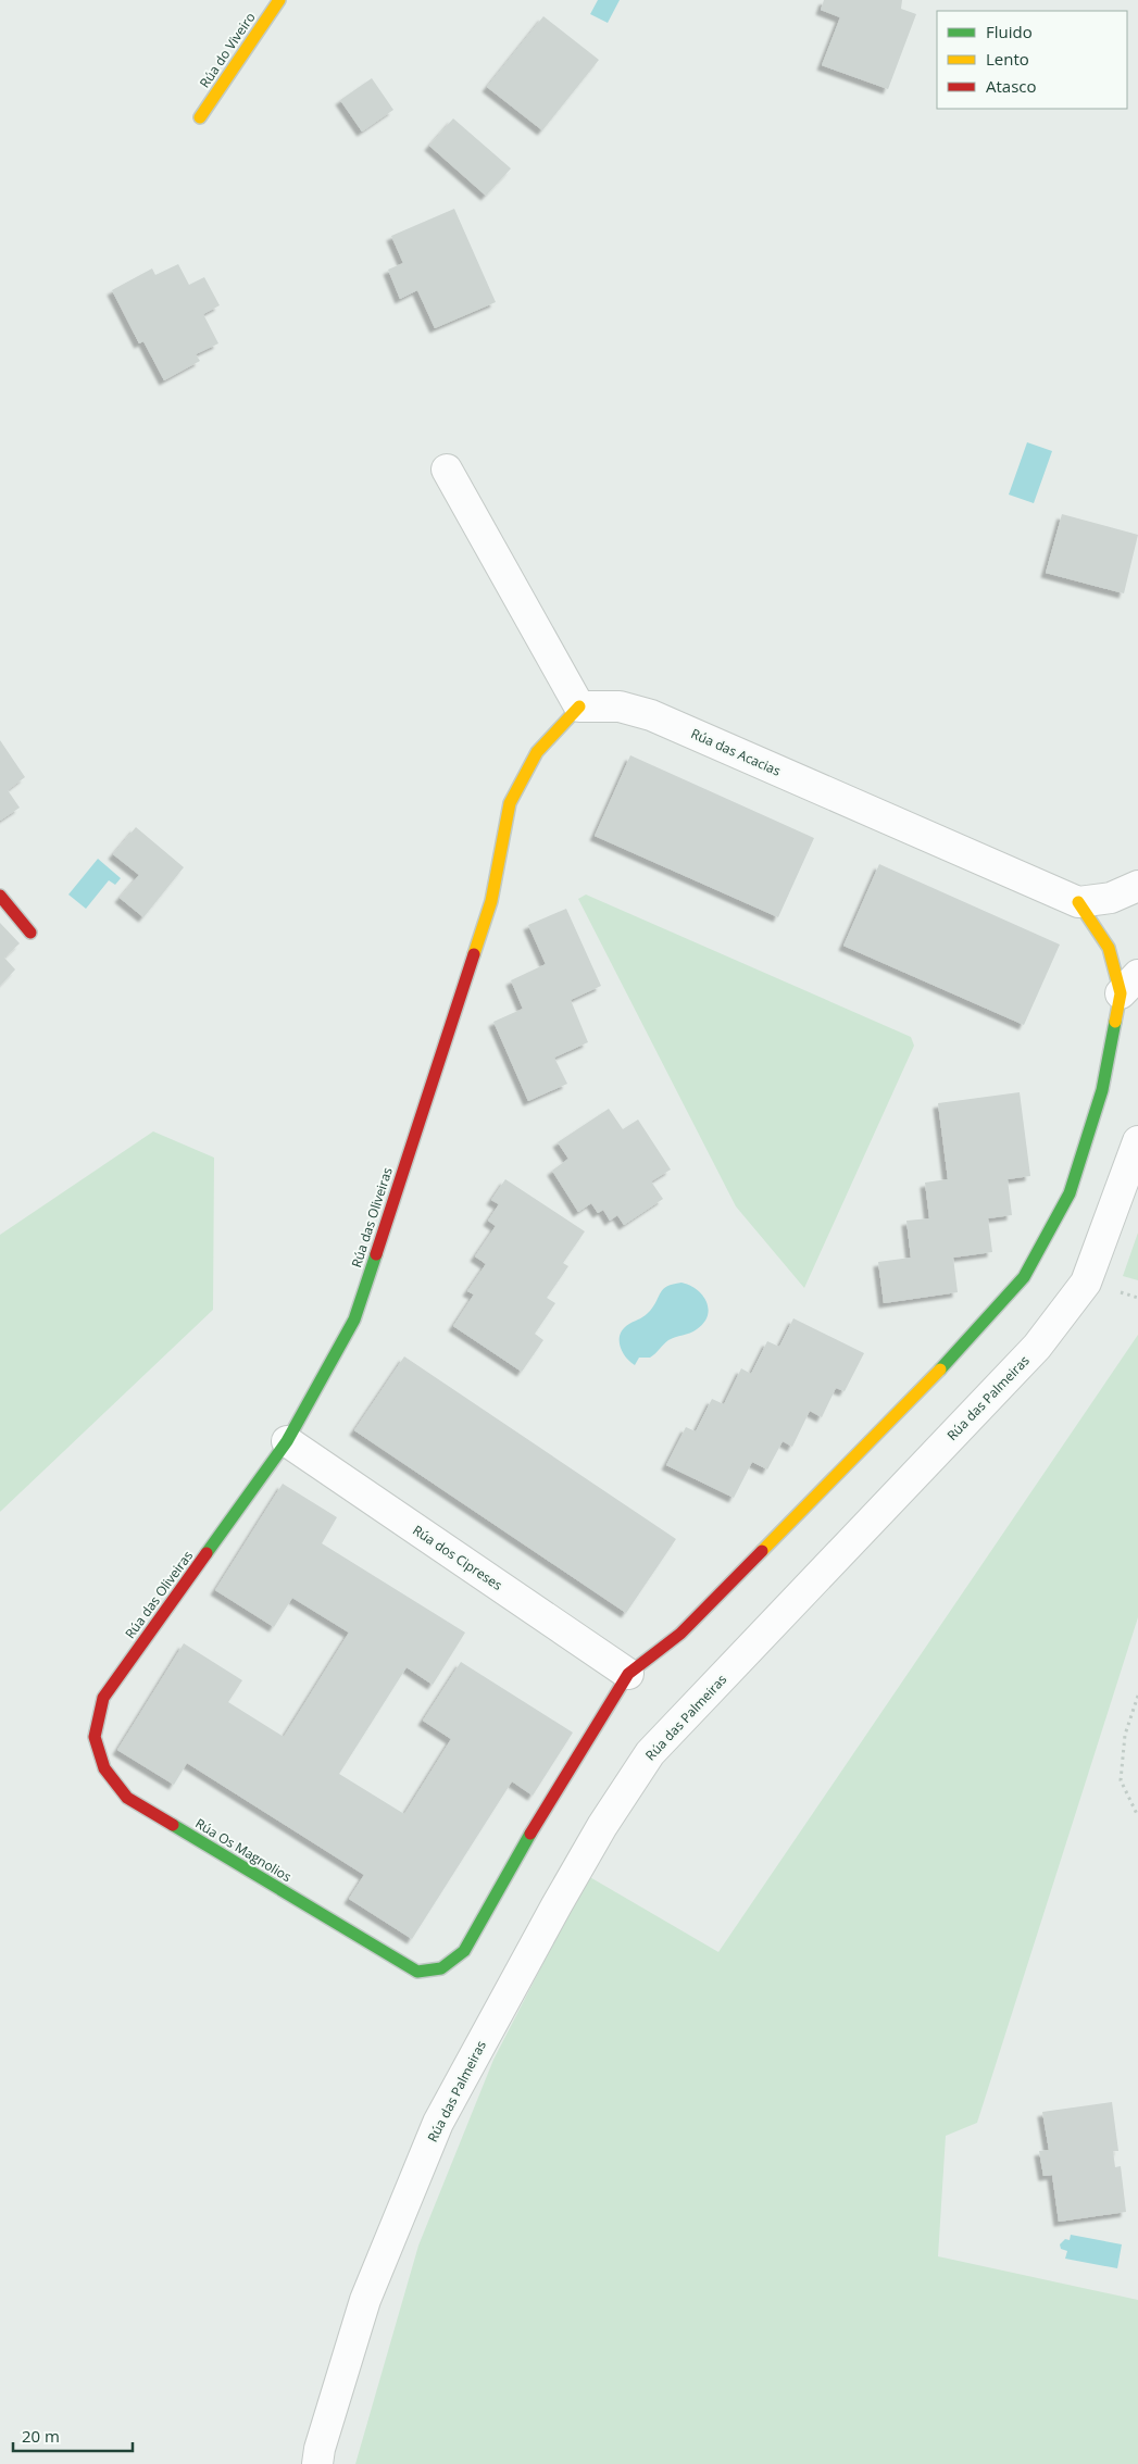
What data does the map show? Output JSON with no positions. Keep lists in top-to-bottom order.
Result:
{
  "streets": {
    "street": [
      "Rúa do Viveiro",
      "Rúa das Acacias",
      "Rúa das Oliveiras",
      "Rúa das Palmeiras",
      "Rúa dos Cipreses",
      "Rúa Os Magnolios"
    ]
  },
  "crossings": [
    ["Rúa das Acacias", "Rúa das Oliveiras"],
    ["Rúa das Oliveiras", "Rúa dos Cipreses"],
    ["Rúa das Oliveiras", "Rúa Os Magnolios"],
    ["Rúa dos Cipreses", "Rúa Os Magnolios"]
  ],
  "legend": ["Fluido", "Lento", "Atasco"],
  "scale_bar": "20 m"
}
